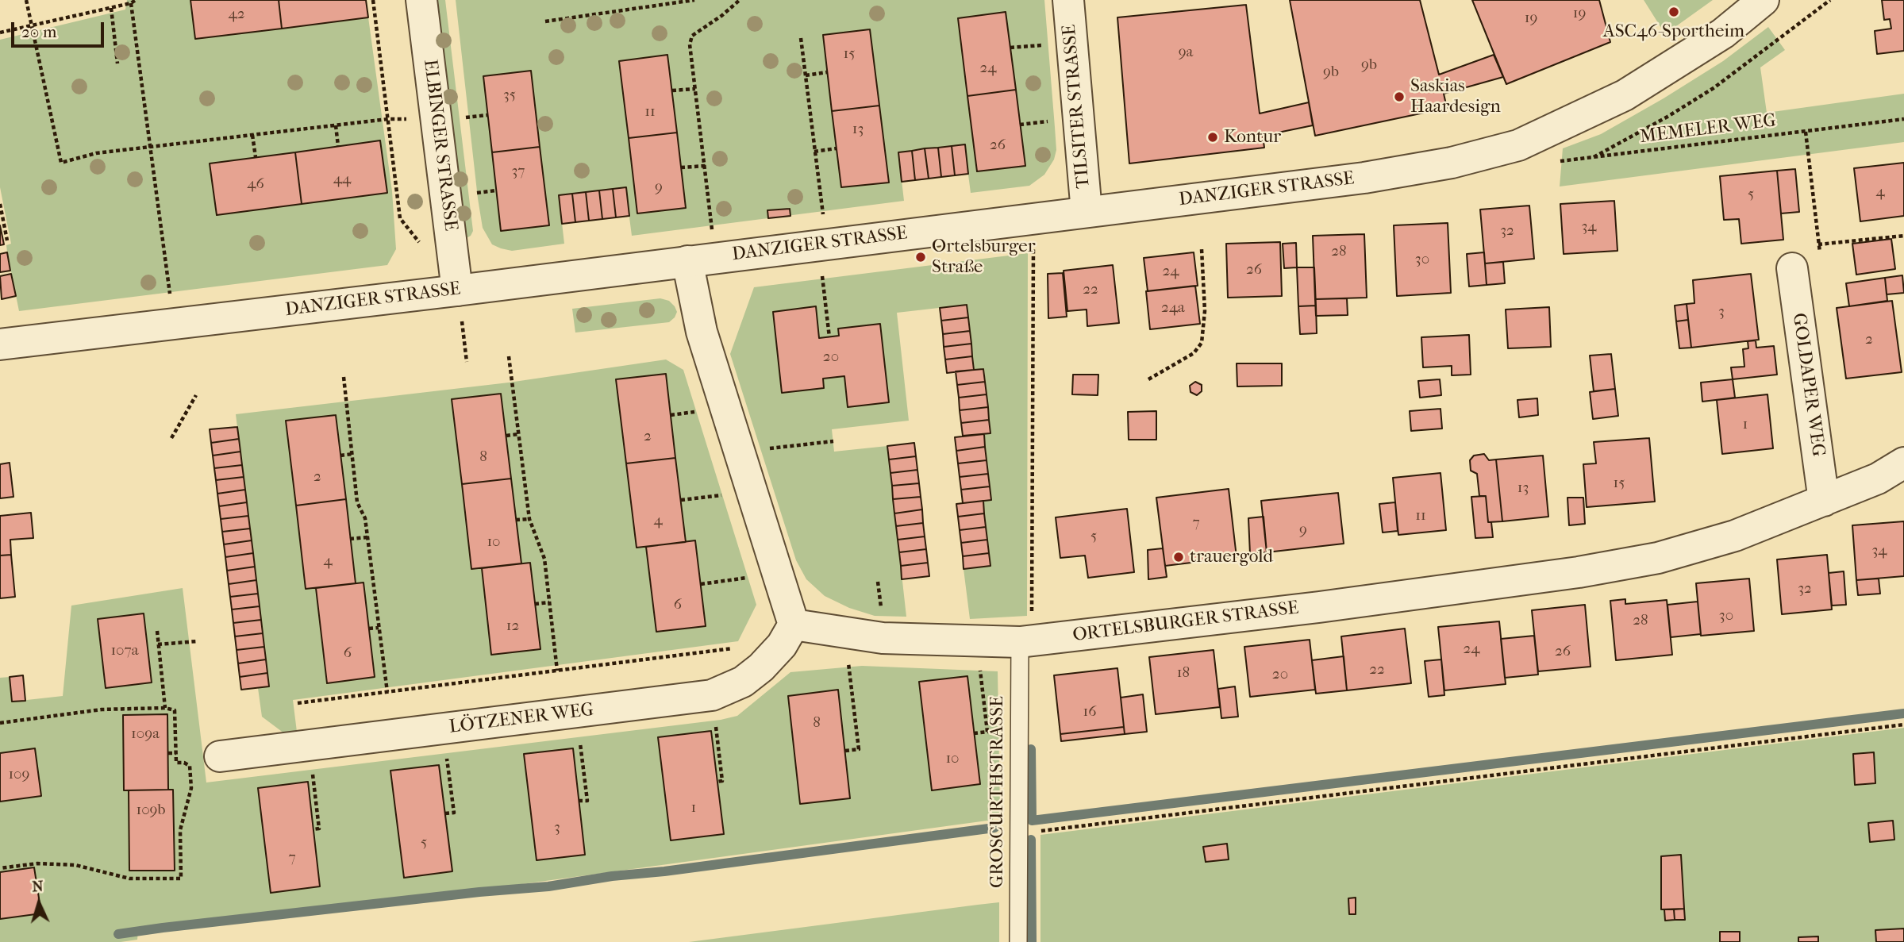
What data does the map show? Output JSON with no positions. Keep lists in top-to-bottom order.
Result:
{
  "streets": {
    "street": [
      "TILSITER STRASSE",
      "ELBINGER STRASSE",
      "DANZIGER STRASSE",
      "GOLDAPER WEG",
      "ORTELSBURGER STRASSE",
      "LÖTZENER WEG"
    ],
    "lane": ["GROSCURTHSTRASSE"],
    "path": ["MEMELER WEG"]
  },
  "crossings": [
    ["TILSITER STRASSE", "DANZIGER STRASSE"],
    ["MEMELER WEG", "DANZIGER STRASSE"],
    ["ELBINGER STRASSE", "DANZIGER STRASSE"],
    ["GOLDAPER WEG", "ORTELSBURGER STRASSE"],
    ["ORTELSBURGER STRASSE", "LÖTZENER WEG"],
    ["ORTELSBURGER STRASSE", "GROSCURTHSTRASSE"]
  ],
  "places": [
    "ASC46-Sportheim",
    "Saskias Haardesign",
    "Kontur",
    "Ortelsburger Straße",
    "trauergold"
  ],
  "house_numbers": [
    "19",
    "42",
    "19",
    "9a",
    "15",
    "9b",
    "24",
    "9b",
    "35",
    "11",
    "13",
    "26",
    "37",
    "44",
    "46",
    "9",
    "4",
    "5",
    "34",
    "32",
    "28",
    "30",
    "26",
    "24",
    "22",
    "24a",
    "3",
    "2",
    "20",
    "1",
    "2",
    "8",
    "2",
    "15",
    "13",
    "11",
    "4",
    "7",
    "9",
    "5",
    "10",
    "34",
    "4",
    "32",
    "6",
    "30",
    "28",
    "12",
    "24",
    "107a",
    "26",
    "6",
    "22",
    "18",
    "20",
    "16",
    "8",
    "109a",
    "10",
    "109",
    "1",
    "109b",
    "3",
    "5",
    "7"
  ],
  "scale_bar": "20 m",
  "north": "top"
}
